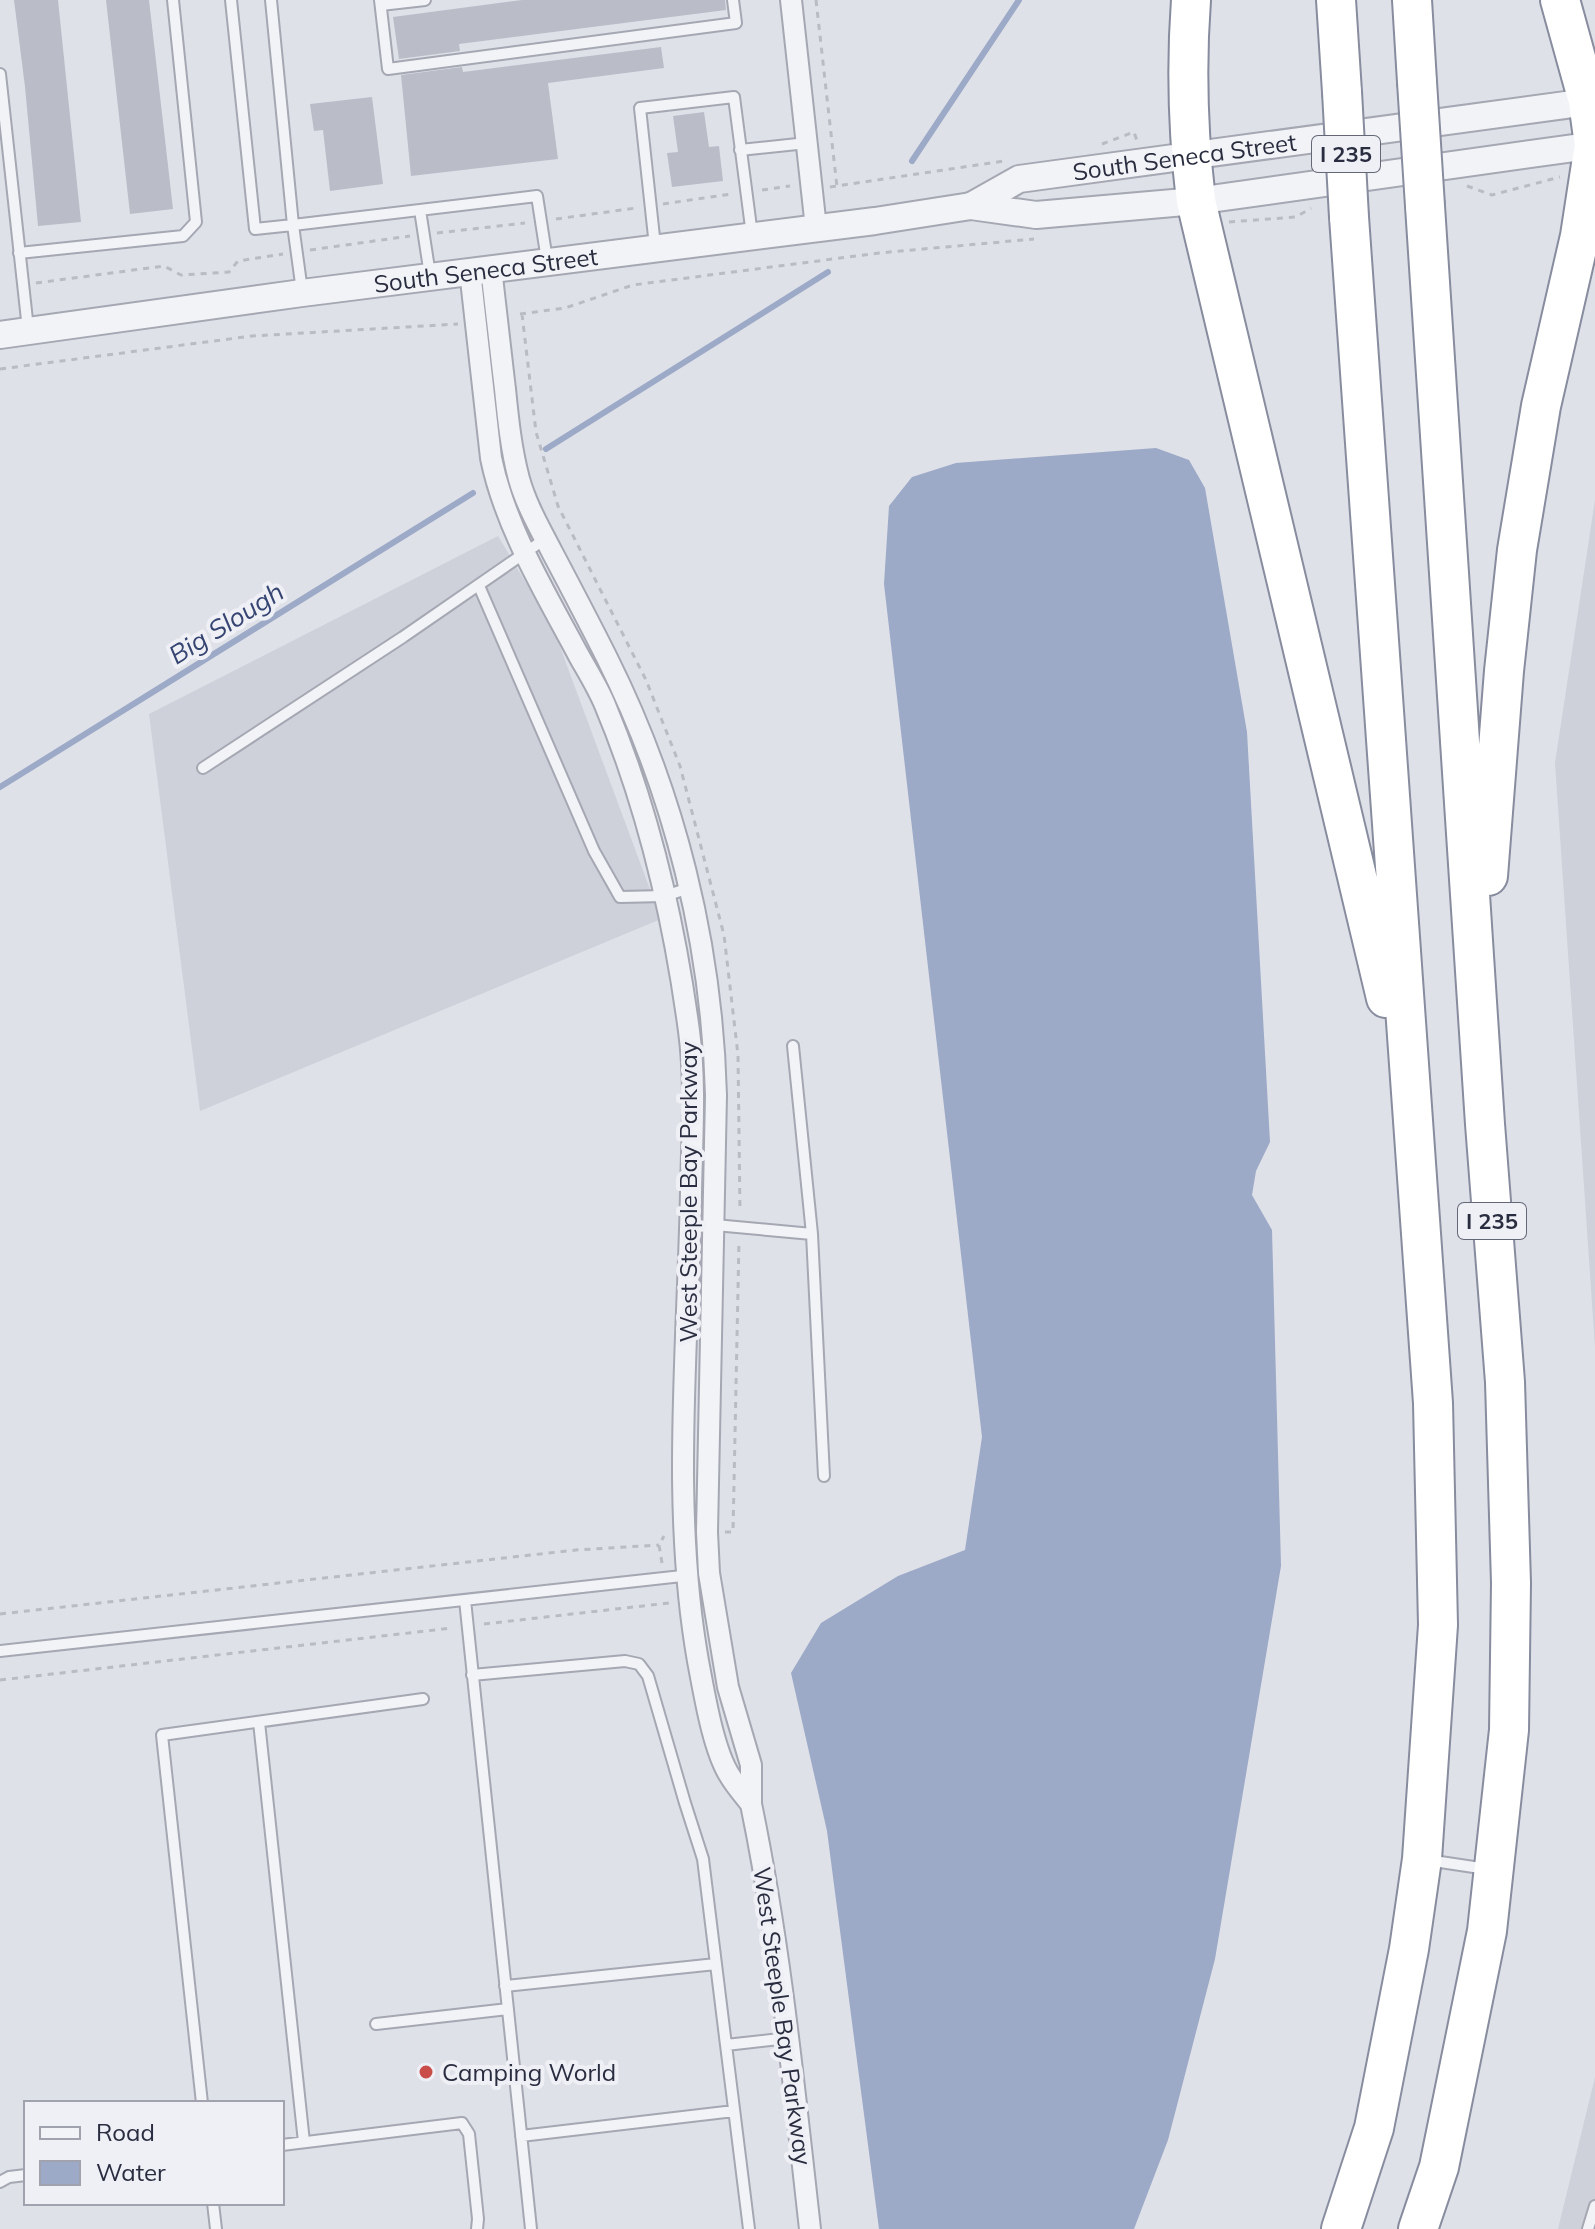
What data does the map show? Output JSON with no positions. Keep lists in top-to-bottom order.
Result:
{
  "streets": {
    "highway": ["I 235"],
    "street": ["South Seneca Street", "West Steeple Bay Parkway"]
  },
  "crossings": [
    ["South Seneca Street", "West Steeple Bay Parkway"]
  ],
  "water": ["Big Slough"],
  "places": ["Camping World"],
  "legend": ["Road", "Water"]
}
